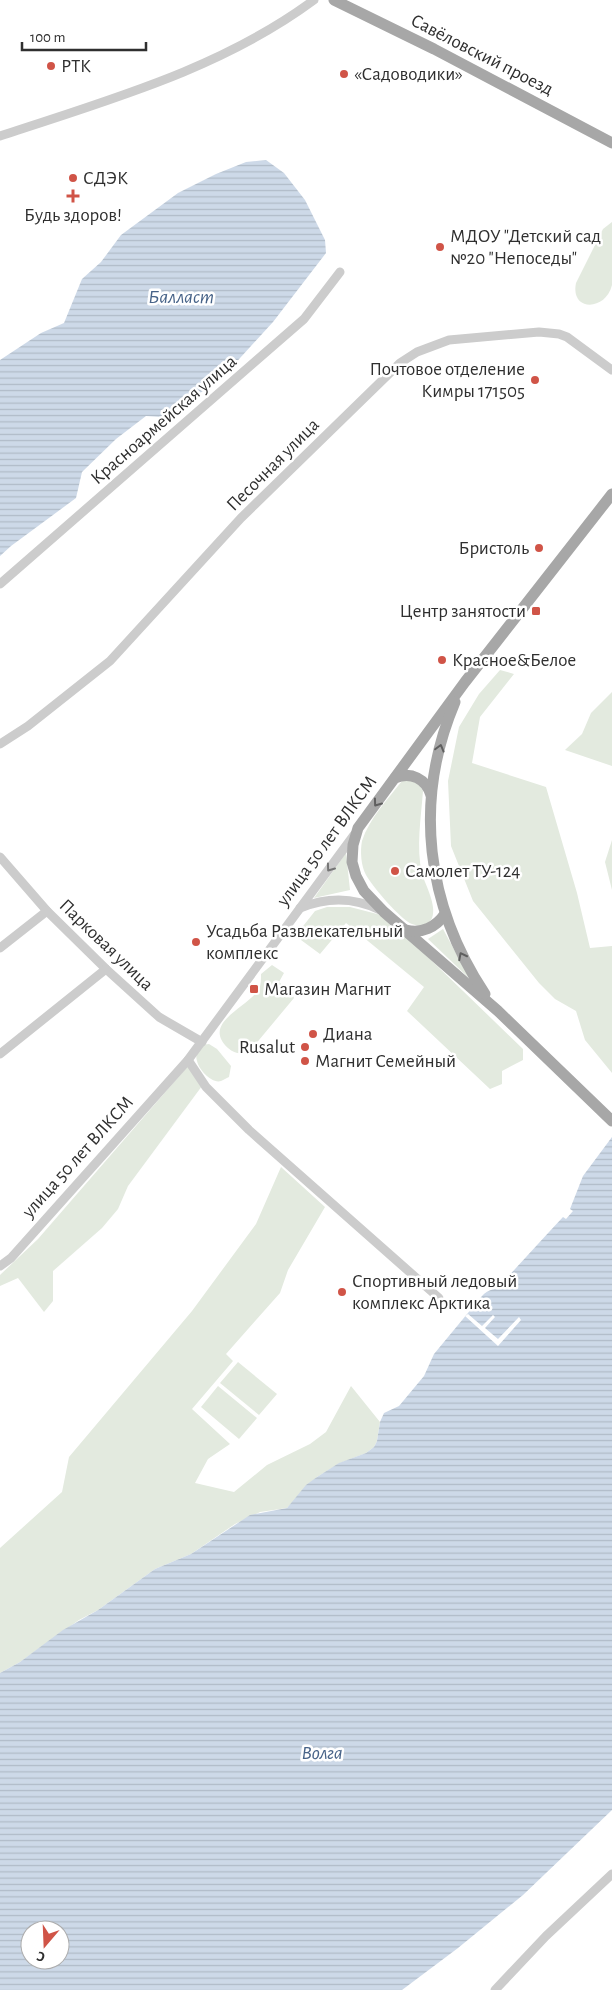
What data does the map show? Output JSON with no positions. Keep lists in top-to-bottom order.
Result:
{
  "streets": {
    "main road": ["Савёловский проезд", "улица 50 лет ВЛКСМ"],
    "street": ["Красноармейская улица", "Песочная улица", "Парковая улица"]
  },
  "crossings": [
    ["улица 50 лет ВЛКСМ", "Парковая улица"]
  ],
  "water": ["Балласт", "Волга"],
  "places": {
    "other": [
      "РТК",
      "«Садоводики»",
      "СДЭК",
      "МДОУ \"Детский сад №20 \"Непоседы\"",
      "Почтовое отделение Кимры 171505",
      "Бристоль",
      "Красное&Белое",
      "Самолет ТУ-124",
      "Усадьба Развлекательный комплекс",
      "Диана",
      "Rusalut",
      "Магнит Семейный",
      "Спортивный ледовый комплекс Арктика"
    ],
    "health": ["Будь здоров!"],
    "transit": ["Центр занятости", "Магазин Магнит"]
  },
  "scale_bar": "100 m",
  "north": "bottom"
}
